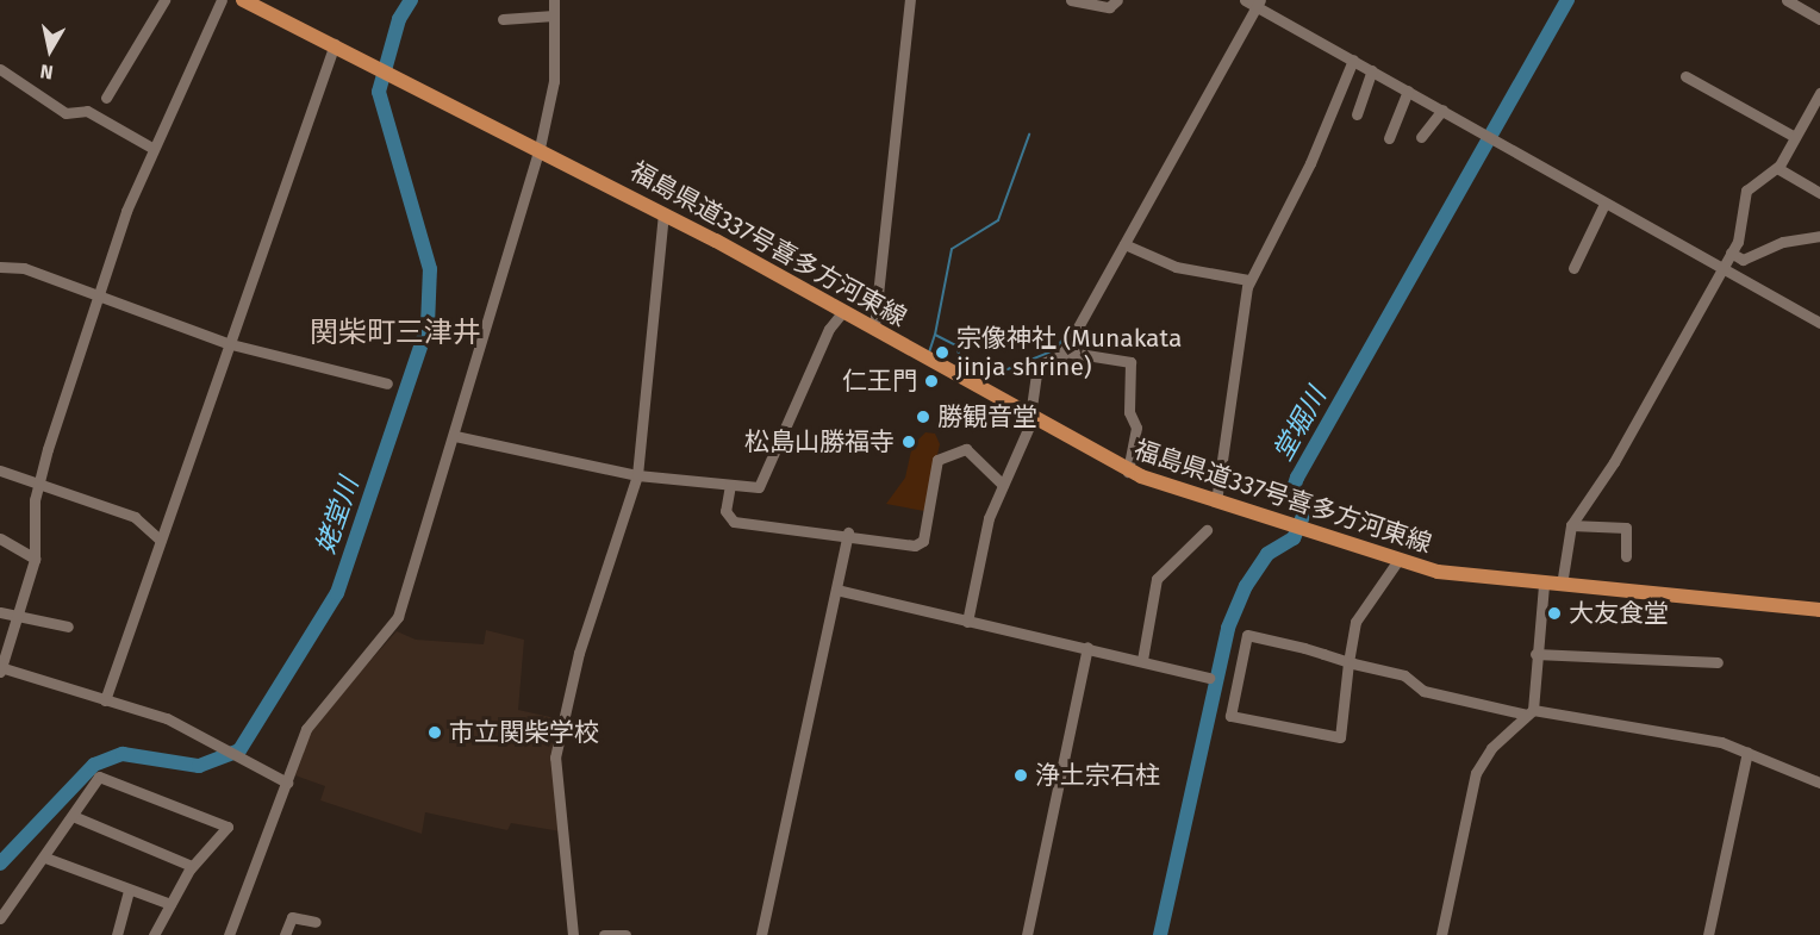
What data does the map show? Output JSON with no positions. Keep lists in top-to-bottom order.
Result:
{
  "streets": {
    "main road": ["福島県道337号喜多方河東線"]
  },
  "districts": ["関柴町三津井"],
  "water": ["堂堀川", "姥堂川"],
  "places": [
    "宗像神社 (Munakata jinja shrine)",
    "仁王門",
    "勝観音堂",
    "松島山勝福寺",
    "大友食堂",
    "市立関柴学校",
    "浄土宗石柱"
  ],
  "north": "bottom"
}
